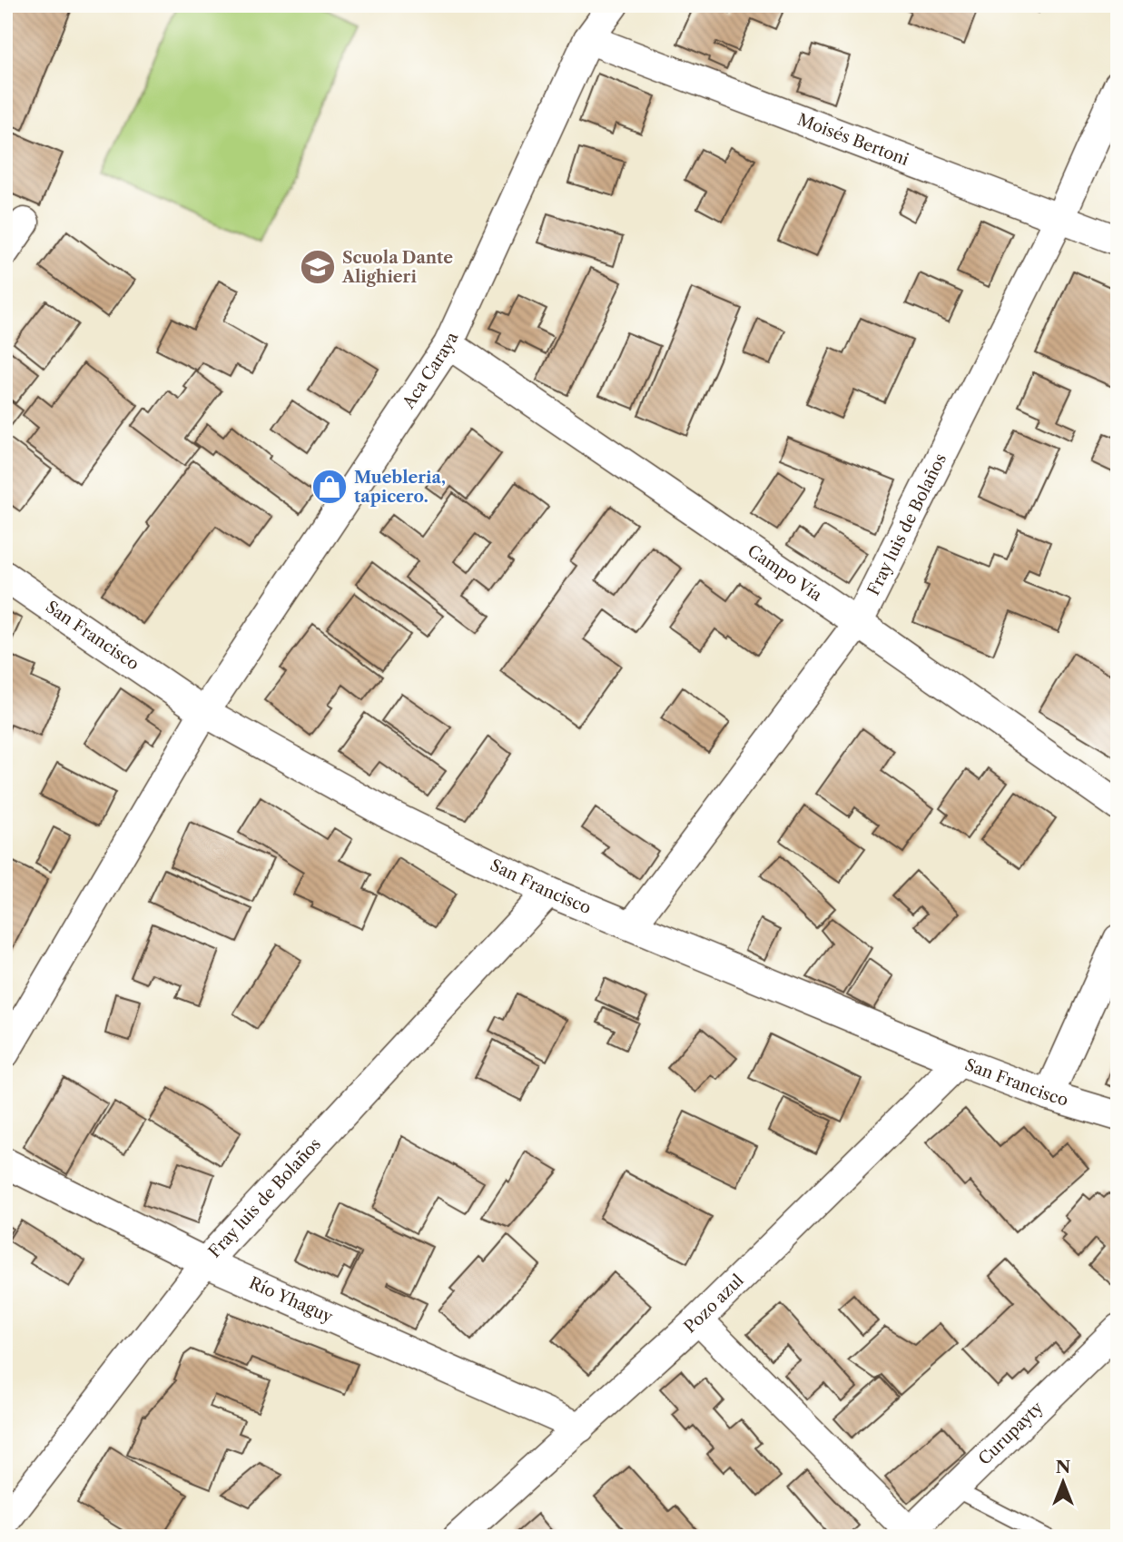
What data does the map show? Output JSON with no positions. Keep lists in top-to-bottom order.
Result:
{
  "streets": {
    "street": [
      "Moisés Bertoni",
      "Aca Caraya",
      "Fray luis de Bolaños",
      "Campo Vía",
      "San Francisco",
      "Río Yhaguy",
      "Pozo azul",
      "Curupayty"
    ]
  },
  "crossings": [
    ["Moisés Bertoni", "Aca Caraya"],
    ["Moisés Bertoni", "Fray luis de Bolaños"],
    ["Aca Caraya", "Campo Vía"],
    ["Aca Caraya", "San Francisco"],
    ["Fray luis de Bolaños", "Campo Vía"],
    ["Fray luis de Bolaños", "San Francisco"],
    ["Fray luis de Bolaños", "Río Yhaguy"],
    ["San Francisco", "Pozo azul"],
    ["Río Yhaguy", "Pozo azul"]
  ],
  "places": {
    "school or university": ["Scuola Dante Alighieri"],
    "shop": ["Muebleria, tapicero."]
  },
  "north": "top"
}
